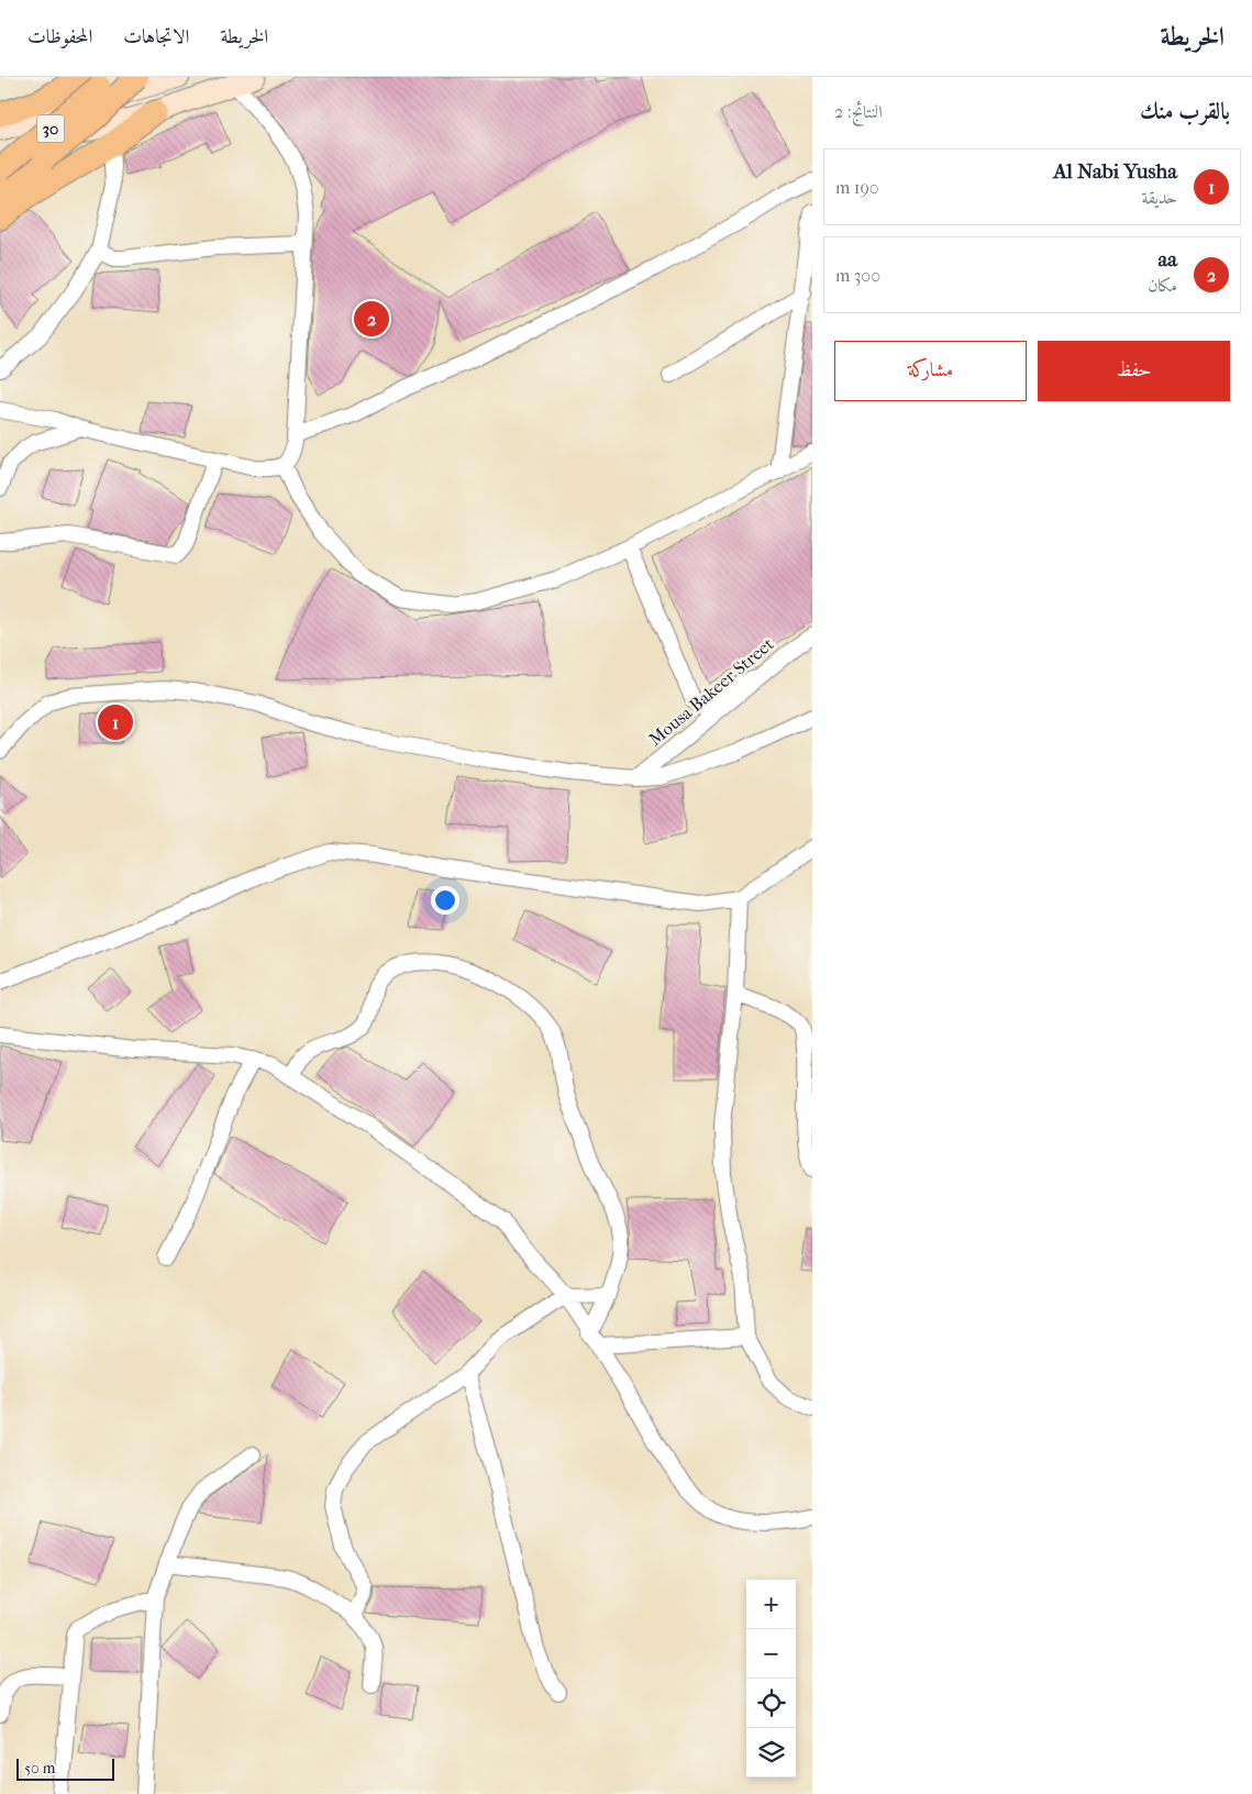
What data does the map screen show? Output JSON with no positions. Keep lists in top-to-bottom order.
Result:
{
  "streets": {
    "main road": ["30"],
    "street": ["Mousa Bakeer Street"]
  },
  "scale_bar": "50 m",
  "page": {
    "header": "الخريطة",
    "nav": ["الخريطة", "الاتجاهات", "المحفوظات"],
    "heading": ["بالقرب منك", "النتائج: 2"],
    "list": [
      {
        "mark": "1",
        "name": "Al Nabi Yusha",
        "note": "حديقة",
        "value": "190 m"
      },
      {
        "mark": "2",
        "name": "aa",
        "note": "مكان",
        "value": "300 m"
      }
    ],
    "pins": ["2", "1"],
    "buttons": ["حفظ", "مشاركة"],
    "map_buttons": ["+", "−"],
    "scale": "50 m"
  }
}
